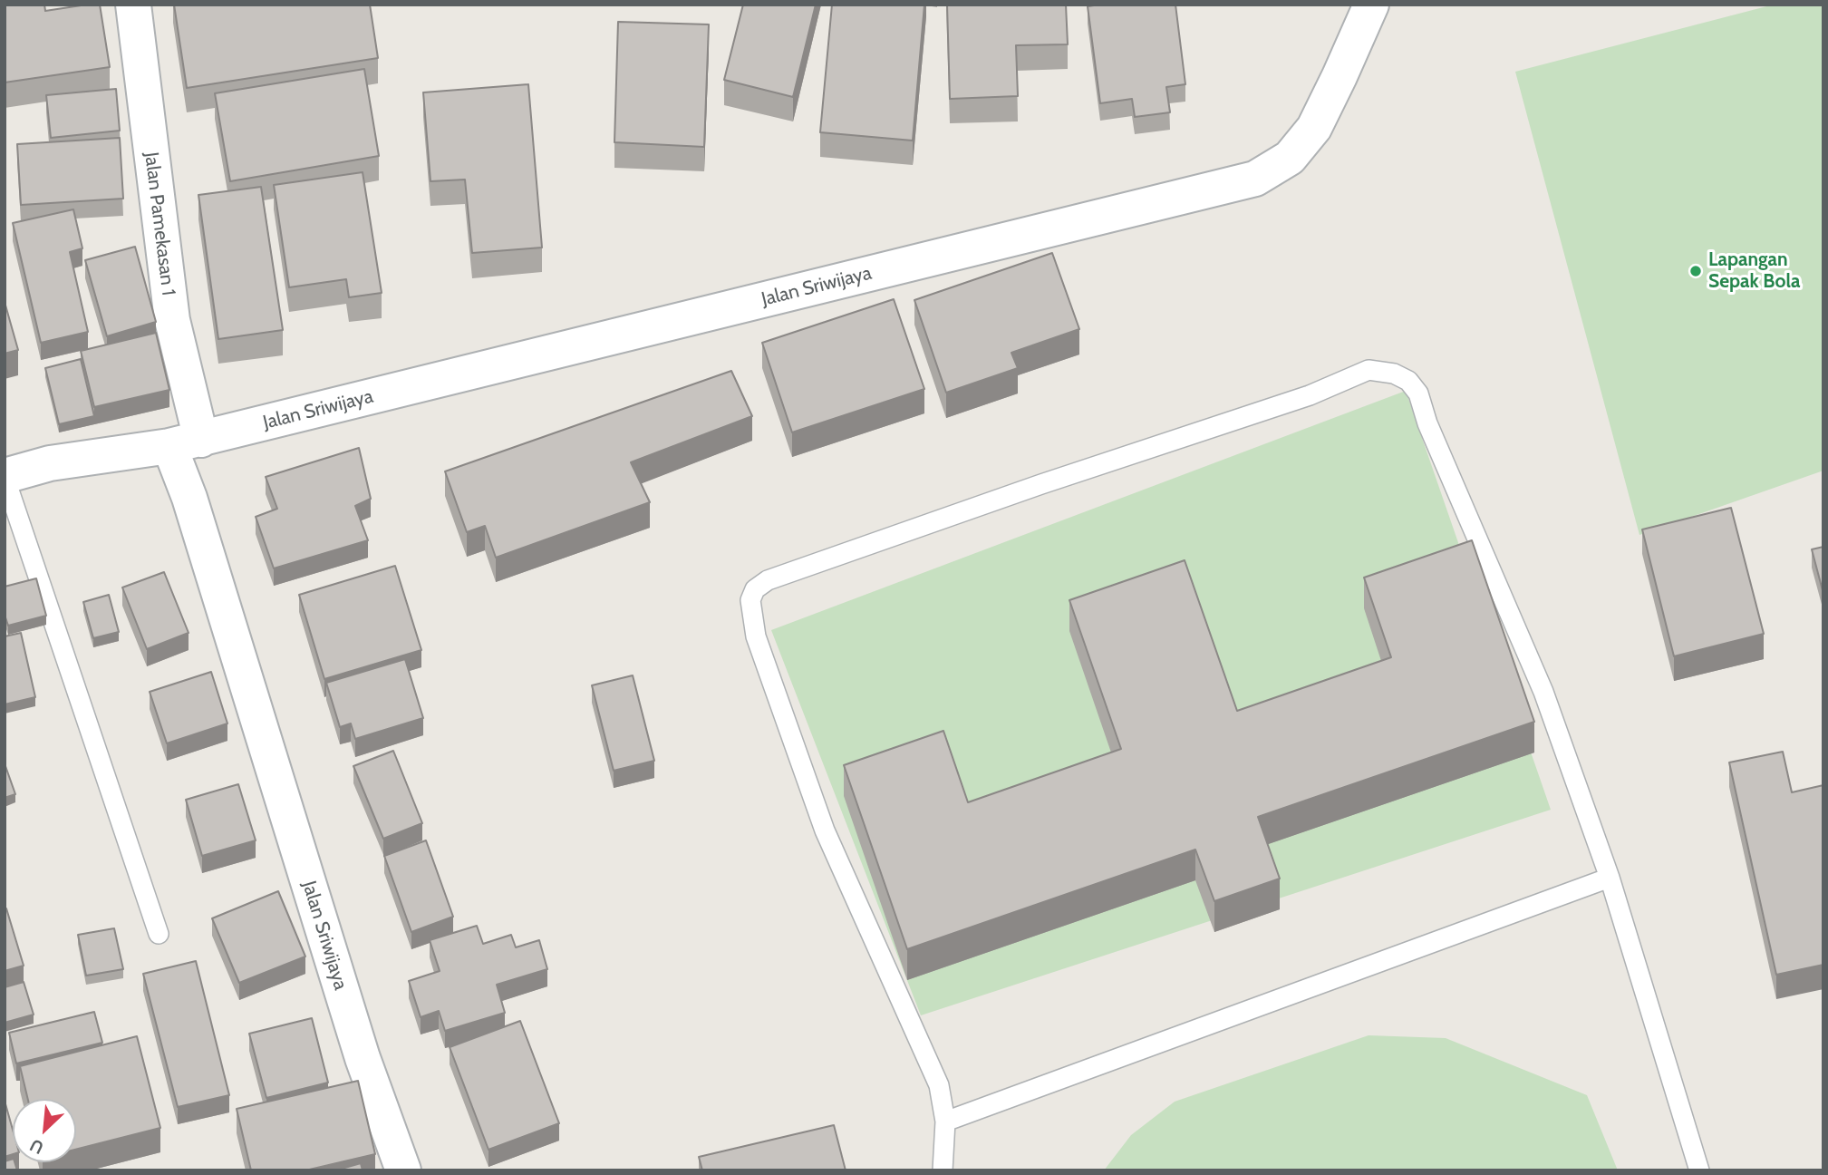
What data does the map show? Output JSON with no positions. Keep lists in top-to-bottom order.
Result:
{
  "streets": {
    "street": ["Jalan Pamekasan 1", "Jalan Sriwijaya"]
  },
  "crossings": [
    ["Jalan Pamekasan 1", "Jalan Sriwijaya"]
  ],
  "places": ["Lapangan Sepak Bola"],
  "north": "bottom left"
}
